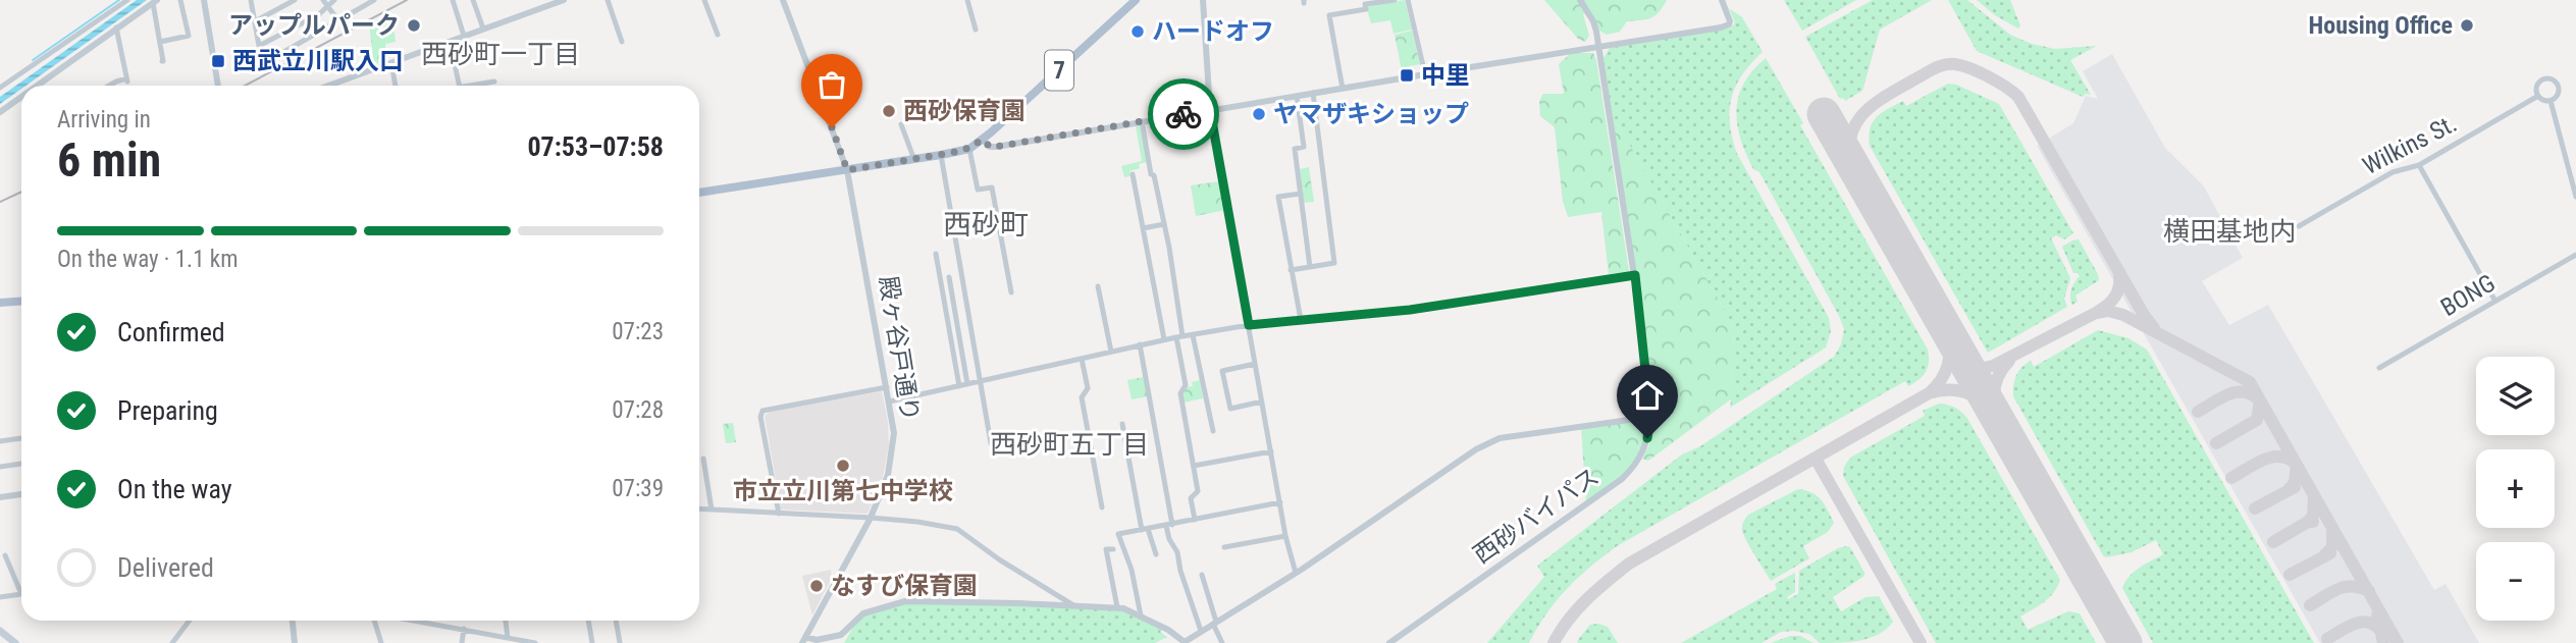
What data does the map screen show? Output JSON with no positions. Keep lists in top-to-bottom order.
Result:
{
  "streets": {
    "main road": ["7"],
    "street": [
      "Wilkins St.",
      "BONG",
      "殿ヶ谷戸通り",
      "西砂バイパス"
    ]
  },
  "crossings": [
    ["7", "殿ヶ谷戸通り"]
  ],
  "districts": [
    "西砂町一丁目",
    "西砂町",
    "横田基地内",
    "西砂町五丁目"
  ],
  "places": {
    "other": [
      "アップルパーク",
      "Housing Office",
      "ハードオフ",
      "西砂保育園",
      "ヤマザキショップ",
      "市立立川第七中学校",
      "なすび保育園"
    ],
    "transit": ["西武立川駅入口", "中里"]
  },
  "page": {
    "heading": ["6 min", "Arriving in", "07:53–07:58"],
    "bar": "On the way · 1.1 km",
    "list": [
      ["Confirmed", "07:23"],
      ["Preparing", "07:28"],
      ["On the way", "07:39"],
      "Delivered"
    ],
    "map_buttons": ["+", "−"]
  }
}
